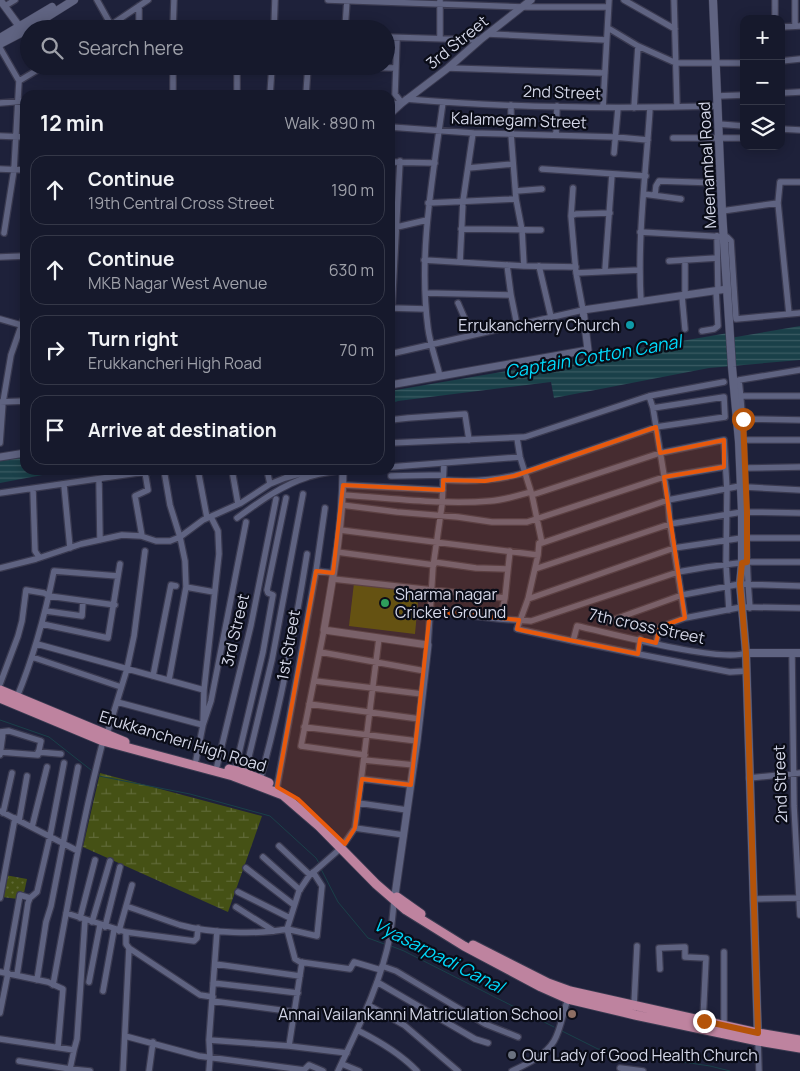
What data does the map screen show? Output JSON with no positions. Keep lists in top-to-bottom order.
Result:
{
  "streets": {
    "main road": ["Meenambal Road", "Erukkancheri High Road"],
    "street": [
      "3rd Street",
      "2nd Street",
      "Kalamegam Street",
      "7th cross Street",
      "1st Street"
    ]
  },
  "crossings": [
    ["3rd Street", "2nd Street"],
    ["3rd Street", "Erukkancheri High Road"],
    ["2nd Street", "Meenambal Road"],
    ["Meenambal Road", "7th cross Street"],
    ["Meenambal Road", "Erukkancheri High Road"],
    ["1st Street", "Erukkancheri High Road"]
  ],
  "water": ["Captain Cotton Canal", "Vyasarpadi Canal"],
  "places": [
    "Errukancherry Church",
    "Sharma nagar Cricket Ground",
    "Annai Vailankanni Matriculation School",
    "Our Lady of Good Health Church"
  ],
  "page": {
    "map_buttons": ["+", "−"],
    "search": "Search here",
    "heading": ["12 min", "Walk · 890 m"],
    "list": [
      ["Continue", "19th Central Cross Street", "190 m"],
      ["Continue", "MKB Nagar West Avenue", "630 m"],
      ["Turn right", "Erukkancheri High Road", "70 m"],
      "Arrive at destination"
    ]
  }
}
